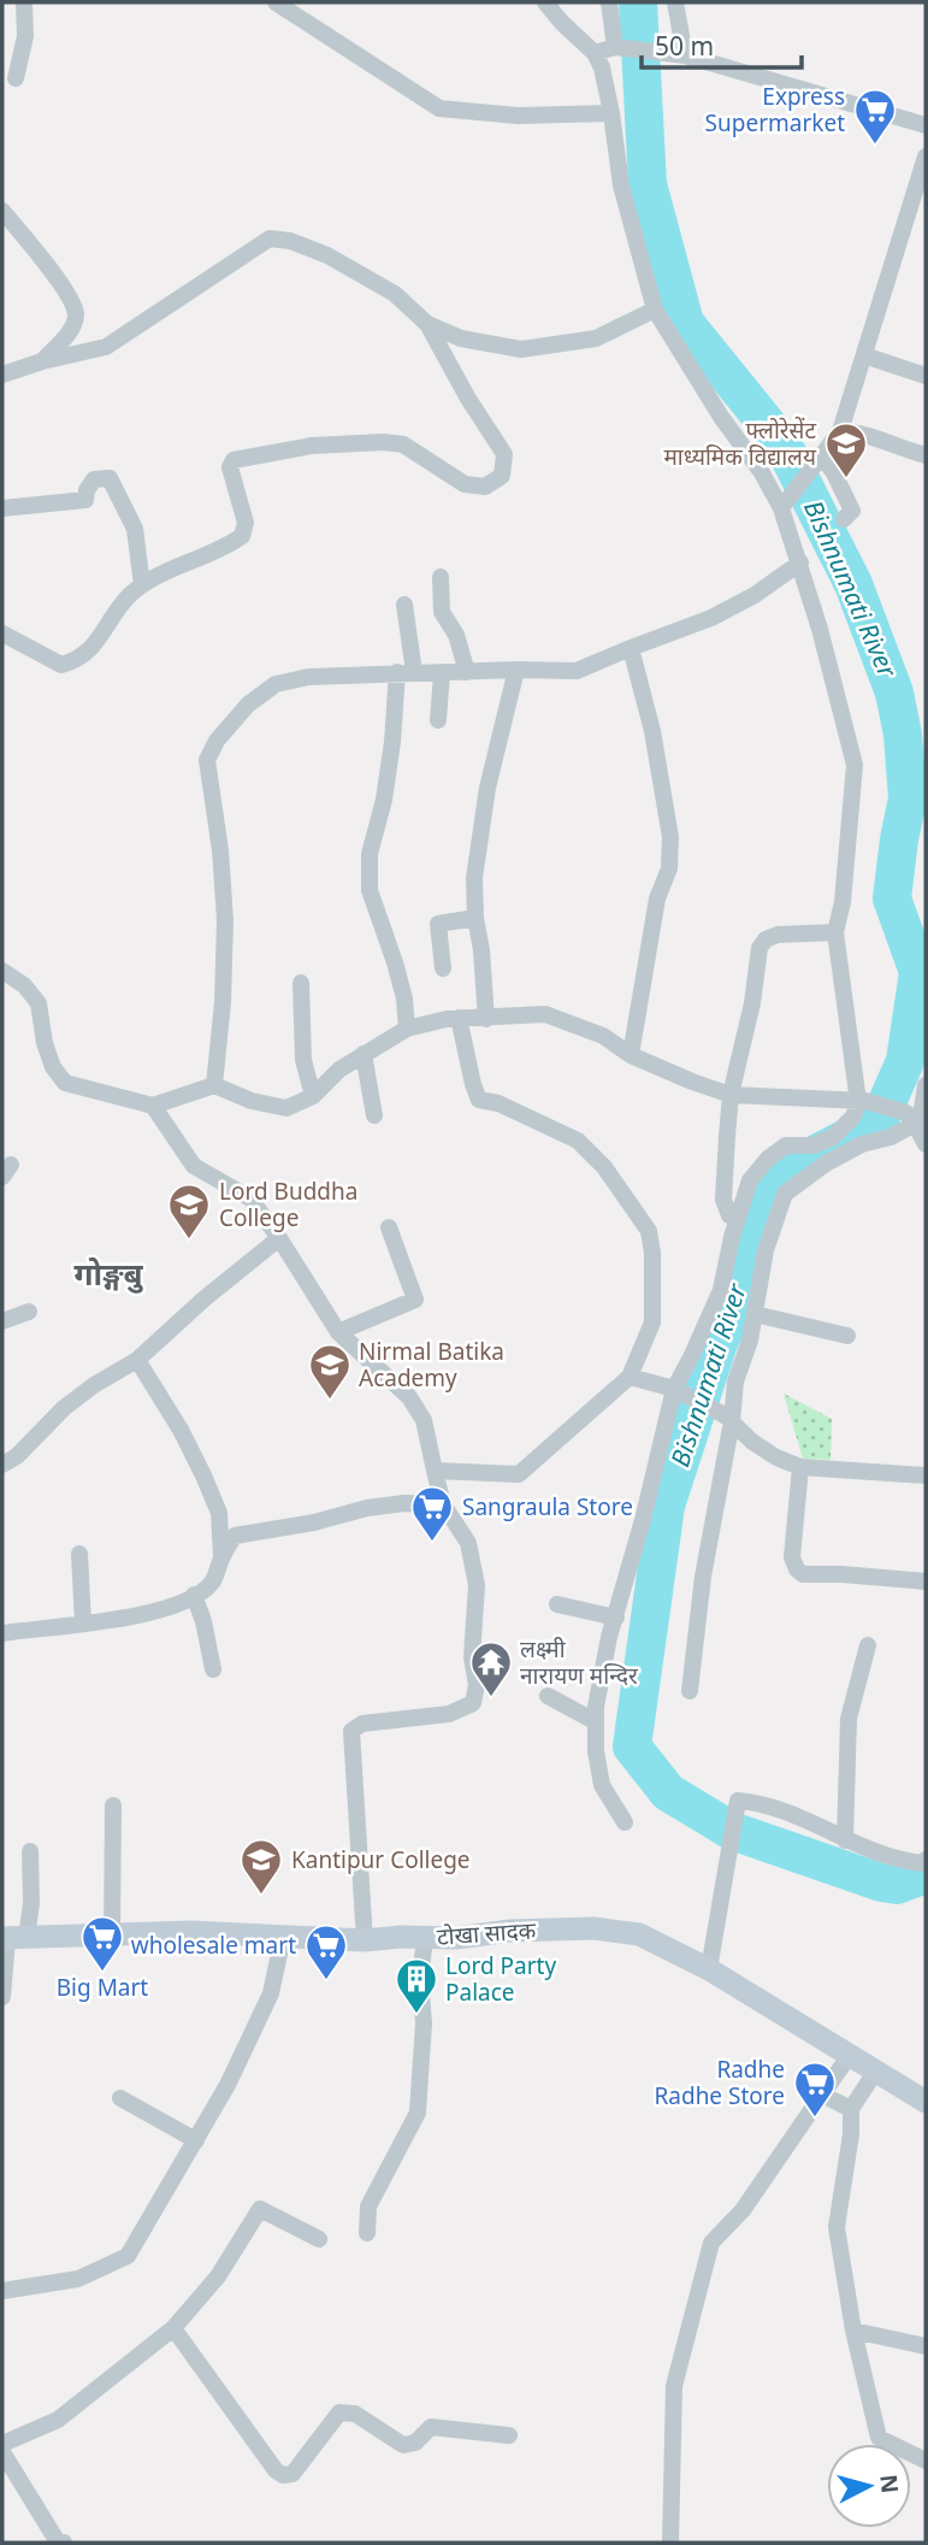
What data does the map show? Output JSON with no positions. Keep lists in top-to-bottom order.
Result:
{
  "streets": {
    "main road": ["टोखा सादक"]
  },
  "districts": ["गोङ्गबु"],
  "water": ["Bishnumati River"],
  "places": {
    "supermarket": [
      "Express Supermarket",
      "Sangraula Store",
      "Big Mart",
      "wholesale mart",
      "Radhe Radhe Store"
    ],
    "school or university": [
      "फ्लोरेसेंट माध्यमिक विद्यालय",
      "Lord Buddha College",
      "Nirmal Batika Academy",
      "Kantipur College"
    ],
    "temple": ["लक्ष्मी नारायण मन्दिर"],
    "building": ["Lord Party Palace"]
  },
  "scale_bar": "50 m",
  "north": "right"
}
